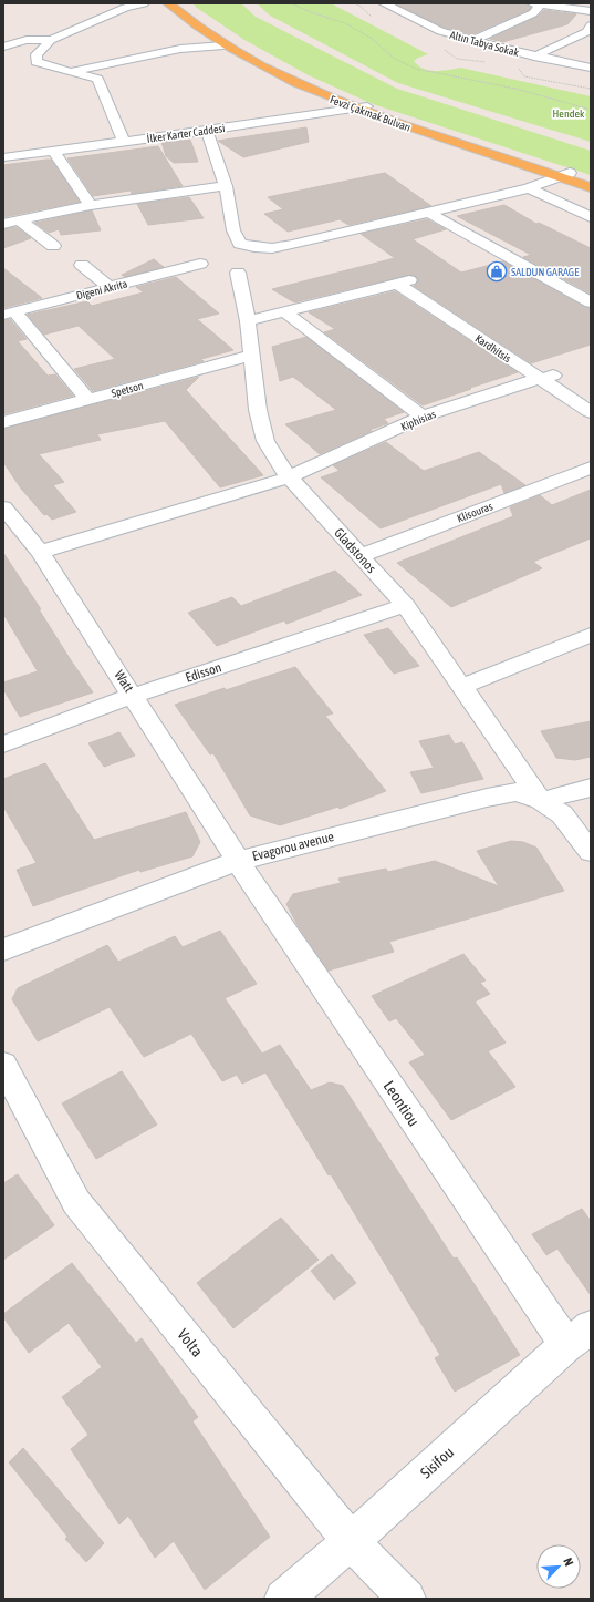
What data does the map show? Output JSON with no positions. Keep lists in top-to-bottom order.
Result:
{
  "streets": {
    "main road": ["Fevzi Çakmak Bulvarı"],
    "street": [
      "Altın Tabya Sokak",
      "İlker Karter Caddesi",
      "Digeni Akrita",
      "Kardhitsis",
      "Spetson",
      "Kiphisias",
      "Klisouras",
      "Gladstonos",
      "Edisson",
      "Watt",
      "Evagorou avenue",
      "Leontiou",
      "Volta",
      "Sisifou"
    ]
  },
  "crossings": [
    ["Fevzi Çakmak Bulvarı", "İlker Karter Caddesi"],
    ["Kardhitsis", "Kiphisias"],
    ["Spetson", "Gladstonos"],
    ["Kiphisias", "Gladstonos"],
    ["Kiphisias", "Watt"],
    ["Klisouras", "Gladstonos"],
    ["Gladstonos", "Edisson"],
    ["Gladstonos", "Evagorou avenue"],
    ["Edisson", "Watt"],
    ["Watt", "Evagorou avenue"],
    ["Watt", "Leontiou"],
    ["Evagorou avenue", "Leontiou"],
    ["Leontiou", "Sisifou"],
    ["Volta", "Sisifou"]
  ],
  "parks": ["Hendek"],
  "places": {
    "shop": ["SALDUN GARAGE"]
  },
  "north": "top right"
}
